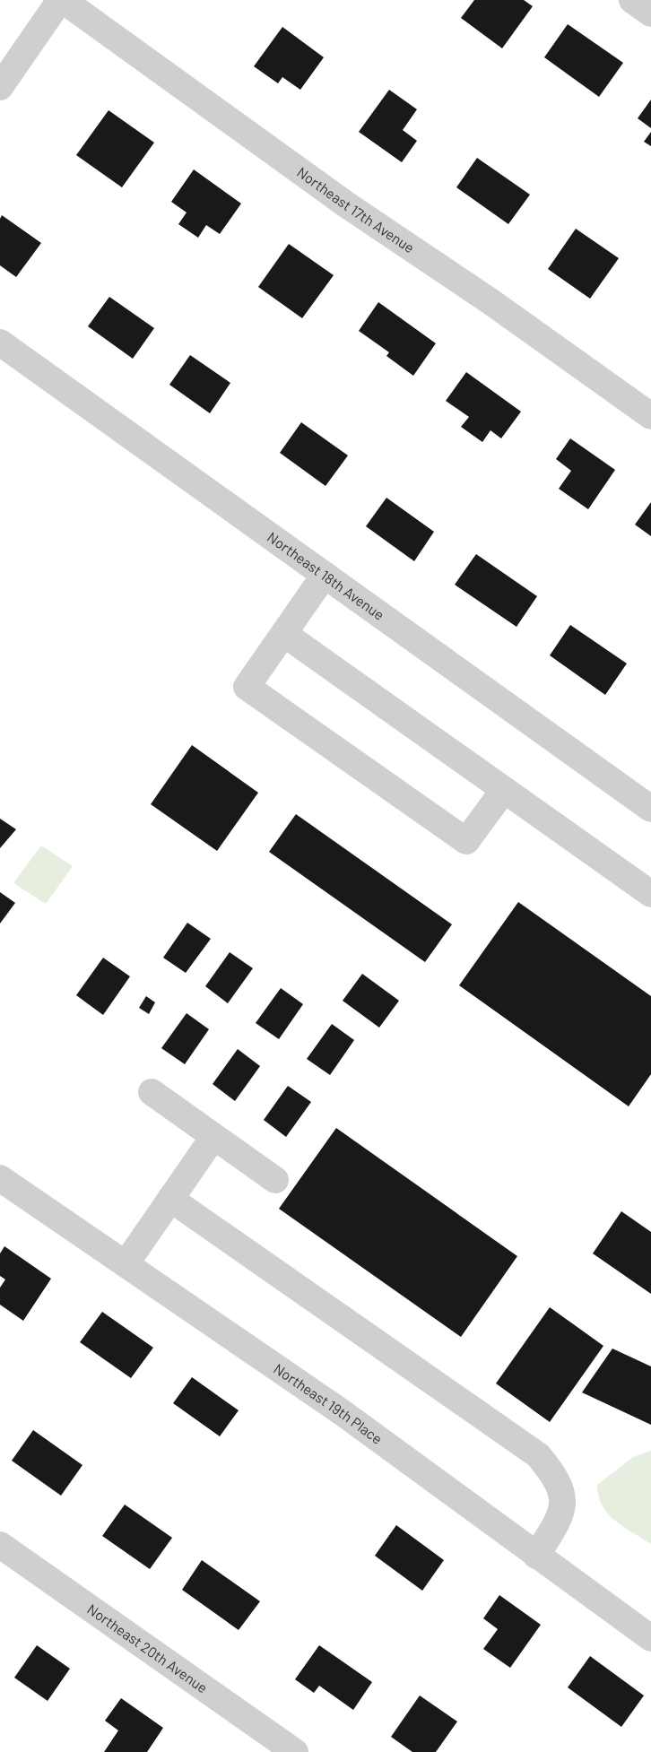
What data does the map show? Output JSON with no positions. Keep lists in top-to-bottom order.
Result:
{
  "streets": {
    "street": [
      "Northeast 17th Avenue",
      "Northeast 18th Avenue",
      "Northeast 19th Place",
      "Northeast 20th Avenue"
    ]
  }
}
